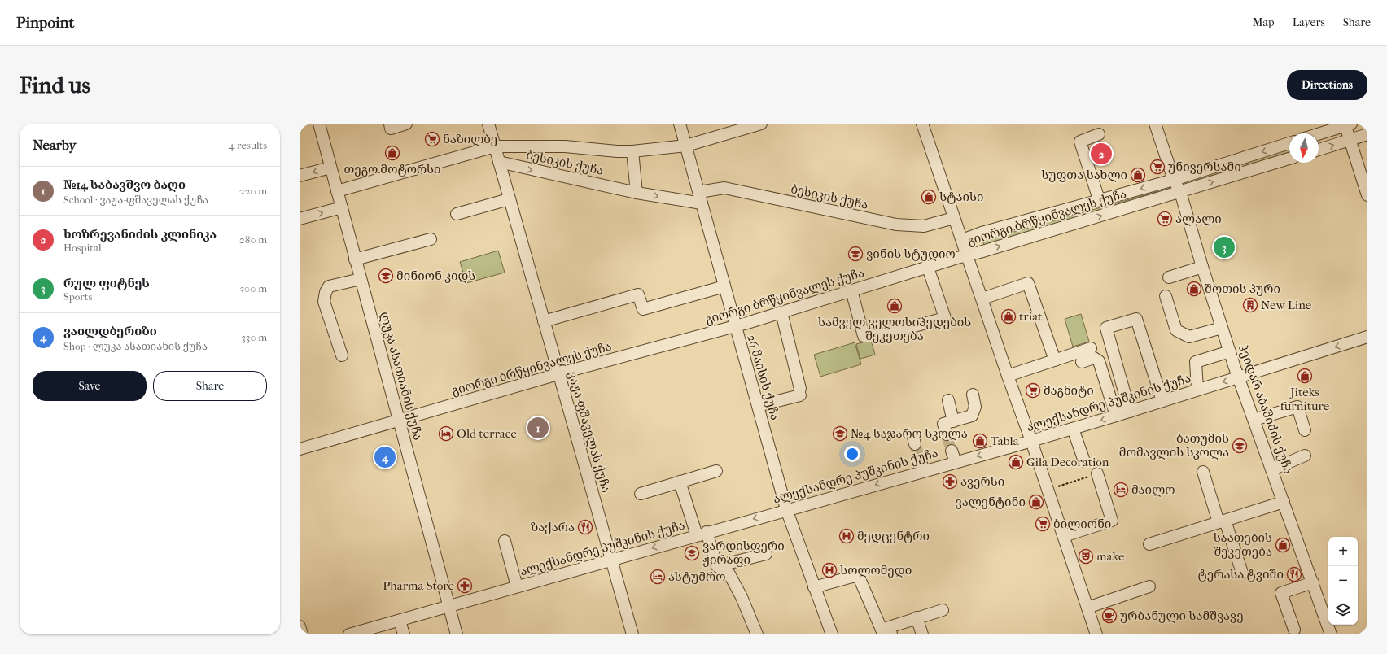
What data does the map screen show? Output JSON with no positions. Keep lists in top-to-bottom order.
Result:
{
  "streets": {
    "street": [
      "ბესიკის ქუჩა",
      "გიორგი ბრწყინვალეს ქუჩა",
      "ლუკა ასათიანის ქუჩა",
      "26 მაისის ქუჩა",
      "ალექსანდრე პუშკინის ქუჩა",
      "ჰეიდარ აბაშიძის ქუჩა",
      "ვაჟა-ფშაველას ქუჩა"
    ]
  },
  "crossings": [
    ["ბესიკის ქუჩა", "26 მაისის ქუჩა"],
    ["ბესიკის ქუჩა", "ვაჟა-ფშაველას ქუჩა"],
    ["გიორგი ბრწყინვალეს ქუჩა", "ლუკა ასათიანის ქუჩა"],
    ["გიორგი ბრწყინვალეს ქუჩა", "26 მაისის ქუჩა"],
    ["გიორგი ბრწყინვალეს ქუჩა", "ჰეიდარ აბაშიძის ქუჩა"],
    ["გიორგი ბრწყინვალეს ქუჩა", "ვაჟა-ფშაველას ქუჩა"],
    ["ლუკა ასათიანის ქუჩა", "ალექსანდრე პუშკინის ქუჩა"],
    ["26 მაისის ქუჩა", "ალექსანდრე პუშკინის ქუჩა"],
    ["ალექსანდრე პუშკინის ქუჩა", "ჰეიდარ აბაშიძის ქუჩა"],
    ["ალექსანდრე პუშკინის ქუჩა", "ვაჟა-ფშაველას ქუჩა"]
  ],
  "places": {
    "supermarket": [
      "ნაზილბე",
      "უნივერსამი",
      "ალალი",
      "მაგნიტი",
      "ბილიონი"
    ],
    "shop": [
      "თეგო მოტორსი",
      "სუფთა სახლი",
      "სტაისი",
      "შოთის პური",
      "სამველ ველოსიპედების შეკეთება",
      "triat",
      "Jiteks furniture",
      "Tabla",
      "Gila Decoration",
      "ვალენტინი",
      "საათების შეკეთება"
    ],
    "school or university": [
      "ვინის სტუდიო",
      "მინიონ კიდს",
      "№4 საჯარო სკოლა",
      "ბათუმის მომავლის სკოლა",
      "ვარდისფერი ჟირაფი"
    ],
    "building": ["New Line"],
    "hotel": ["Old terrace", "მაილო", "ასტუმრო"],
    "pharmacy": ["ავერსი", "Pharma Store"],
    "restaurant": ["ზაქარა", "ტერასა ტვიში"],
    "hospital": ["მედცენტრი", "სოლომედი"],
    "theatre": ["make"],
    "cafe": ["ურბანული სამშვავე"]
  },
  "north": "bottom",
  "page": {
    "header": "Pinpoint",
    "nav": ["Map", "Layers", "Share"],
    "buttons": [
      "Directions",
      ["Save", "Share"]
    ],
    "title": "Find us",
    "heading": ["Nearby", "4 results"],
    "pins": [
      "2",
      "3",
      "1",
      "4"
    ],
    "list": [
      {
        "mark": "1",
        "name": "№14 საბავშვო ბაღი",
        "note": "School · ვაჟა-ფშაველას ქუჩა",
        "value": "220 m"
      },
      {
        "mark": "2",
        "name": "ხოზრევანიძის კლინიკა",
        "note": "Hospital",
        "value": "280 m"
      },
      {
        "mark": "3",
        "name": "რულ ფიტნეს",
        "note": "Sports",
        "value": "300 m"
      },
      {
        "mark": "4",
        "name": "ვაილდბერიზი",
        "note": "Shop · ლუკა ასათიანის ქუჩა",
        "value": "330 m"
      }
    ],
    "map_buttons": ["+", "−"]
  }
}
